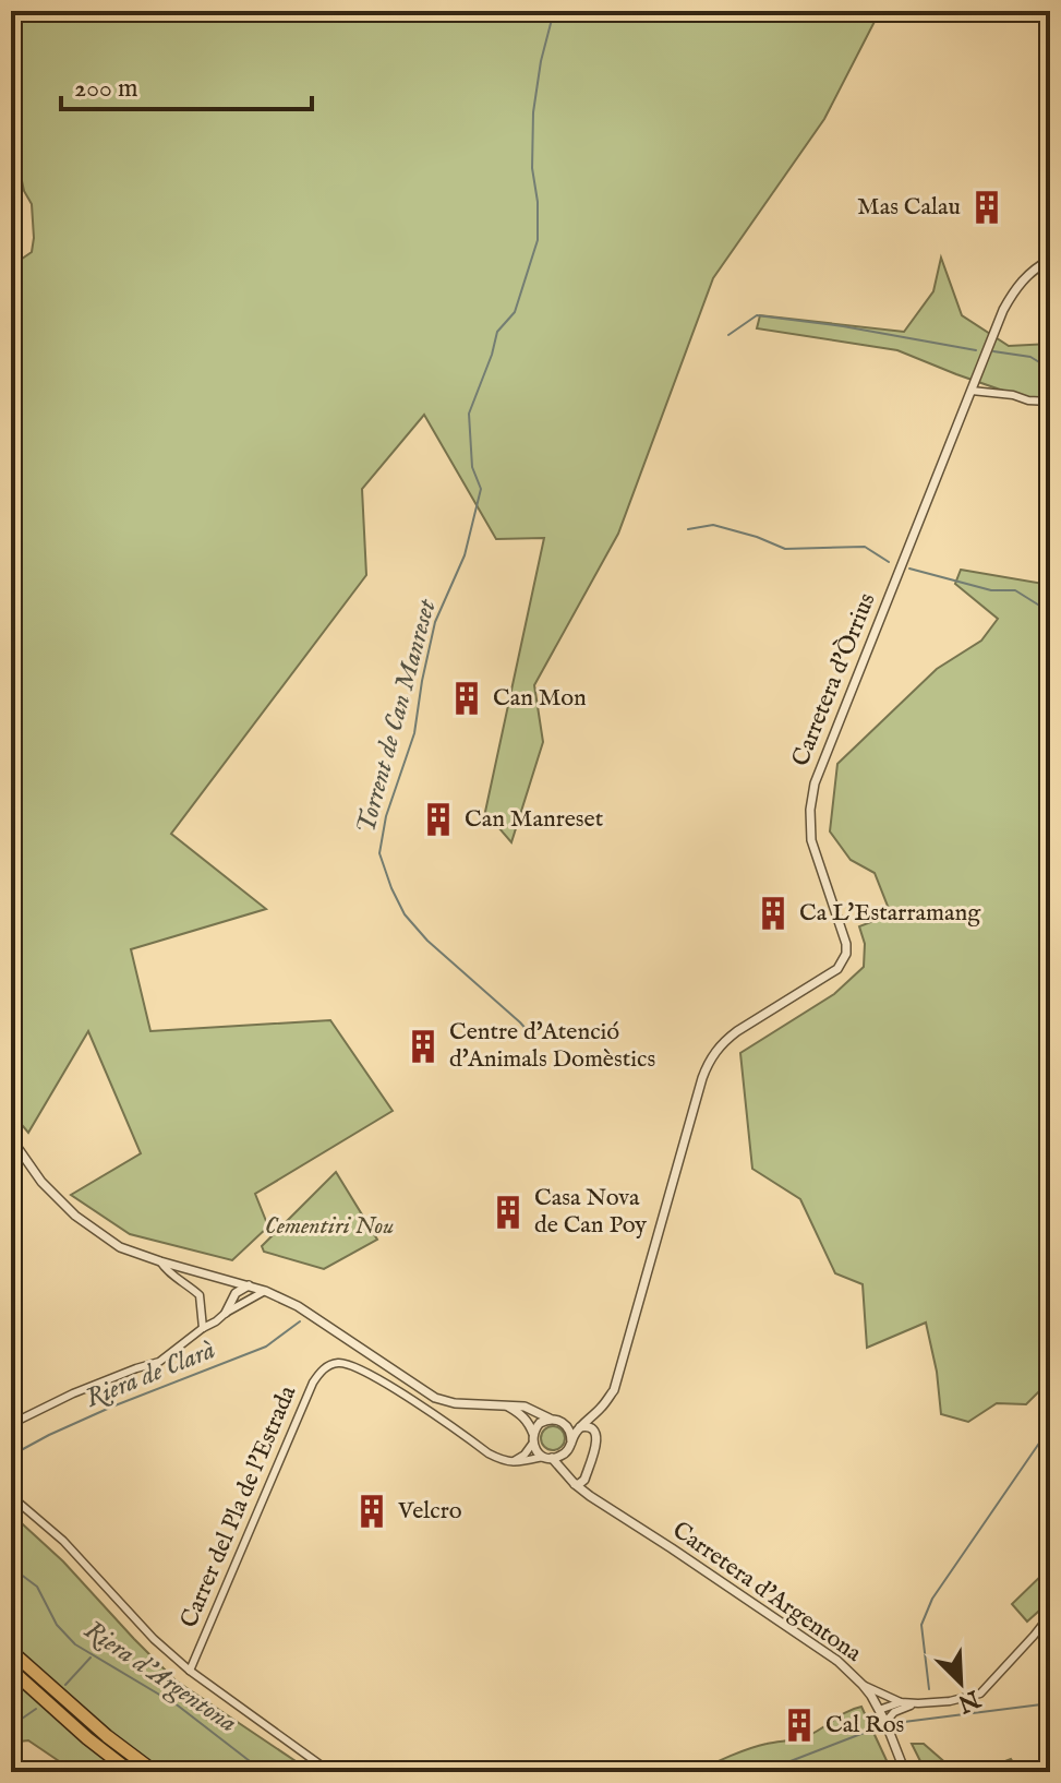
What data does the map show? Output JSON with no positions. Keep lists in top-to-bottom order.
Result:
{
  "streets": {
    "street": ["Carretera d'Òrrius", "Carrer del Pla de l'Estrada", "Carretera d'Argentona"]
  },
  "crossings": [
    ["Carretera d'Òrrius", "Carretera d'Argentona"]
  ],
  "water": ["Torrent de Can Manreset", "Riera de Clarà", "Riera d'Argentona"],
  "parks": ["Cementiri Nou"],
  "places": {
    "building": [
      "Mas Calau",
      "Can Mon",
      "Can Manreset",
      "Ca L'Estarramang",
      "Centre d'Atenció d'Animals Domèstics",
      "Casa Nova de Can Poy",
      "Velcro",
      "Cal Ros"
    ]
  },
  "scale_bar": "200 m",
  "north": "bottom right"
}
